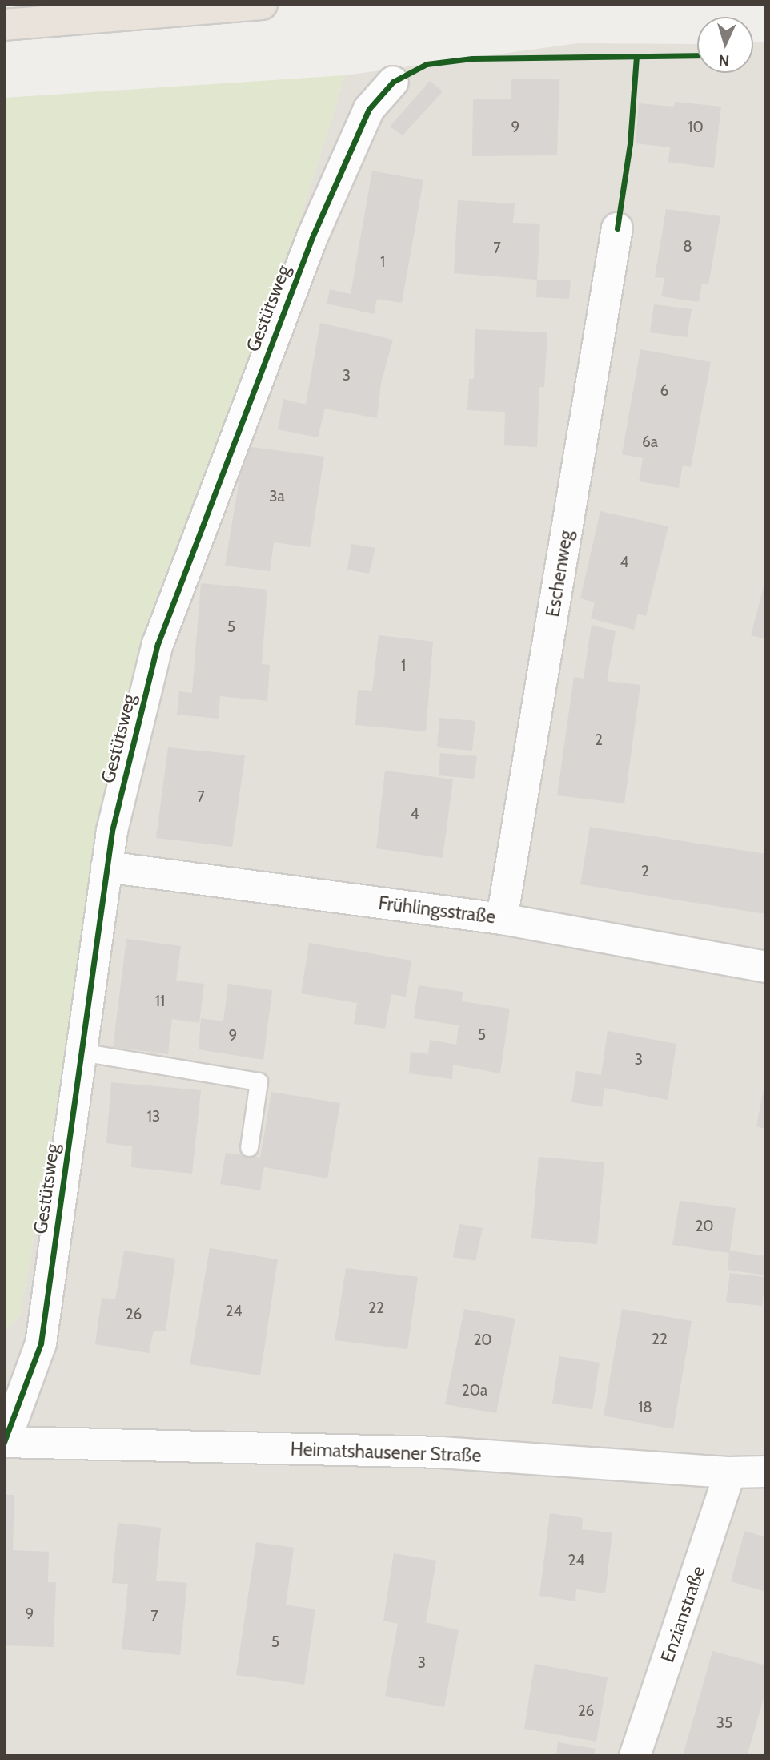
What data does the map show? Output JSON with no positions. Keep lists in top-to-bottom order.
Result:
{
  "streets": {
    "street": [
      "Gestütsweg",
      "Eschenweg",
      "Frühlingsstraße",
      "Heimatshausener Straße",
      "Enzianstraße"
    ]
  },
  "crossings": [
    ["Gestütsweg", "Frühlingsstraße"],
    ["Gestütsweg", "Heimatshausener Straße"],
    ["Eschenweg", "Frühlingsstraße"],
    ["Heimatshausener Straße", "Enzianstraße"]
  ],
  "house_numbers": [
    "9",
    "10",
    "8",
    "7",
    "1",
    "3",
    "6",
    "6a",
    "3a",
    "4",
    "5",
    "1",
    "2",
    "7",
    "4",
    "2",
    "11",
    "5",
    "9",
    "3",
    "13",
    "20",
    "22",
    "24",
    "26",
    "22",
    "20",
    "20a",
    "18",
    "24",
    "9",
    "7",
    "5",
    "3",
    "26",
    "35"
  ],
  "north": "bottom"
}
